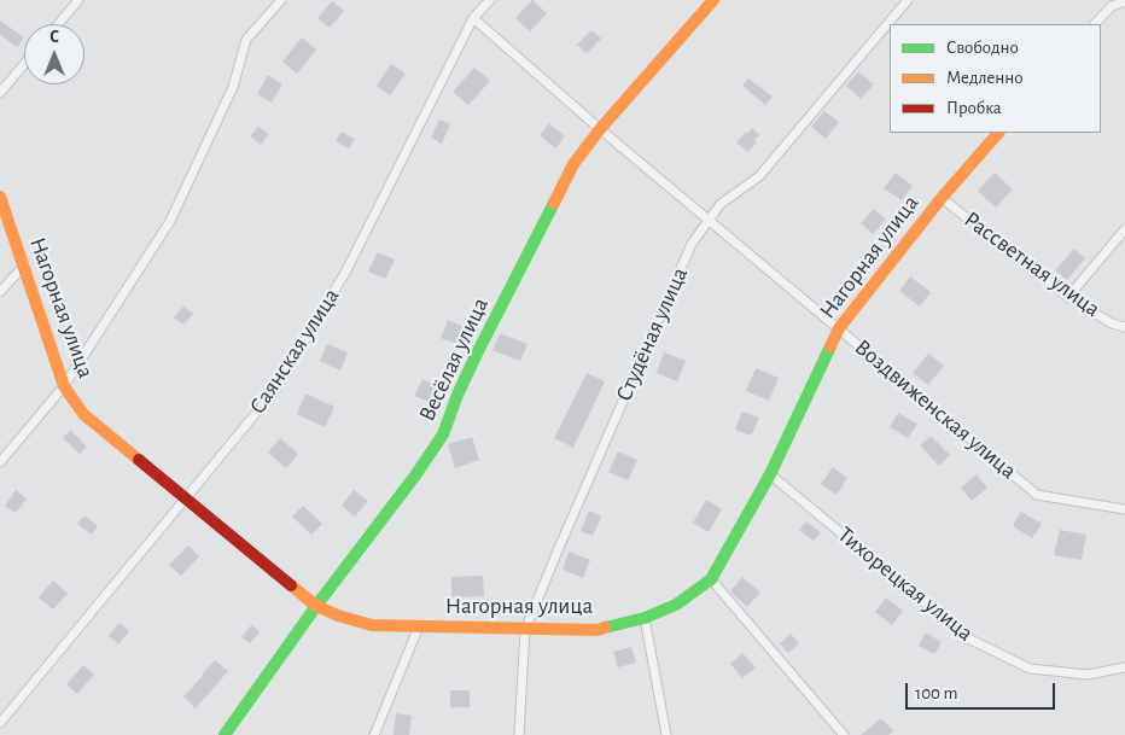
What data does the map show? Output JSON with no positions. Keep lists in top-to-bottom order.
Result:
{
  "streets": {
    "street": [
      "Нагорная улица",
      "Рассветная улица",
      "Студёная улица",
      "Саянская улица",
      "Весёлая улица",
      "Воздвиженская улица",
      "Тихорецкая улица"
    ]
  },
  "crossings": [
    ["Нагорная улица", "Рассветная улица"],
    ["Нагорная улица", "Студёная улица"],
    ["Нагорная улица", "Саянская улица"],
    ["Нагорная улица", "Весёлая улица"],
    ["Нагорная улица", "Воздвиженская улица"],
    ["Нагорная улица", "Тихорецкая улица"],
    ["Студёная улица", "Воздвиженская улица"],
    ["Саянская улица", "Воздвиженская улица"],
    ["Весёлая улица", "Воздвиженская улица"]
  ],
  "legend": ["Свободно", "Медленно", "Пробка"],
  "scale_bar": "100 m",
  "north": "top"
}
